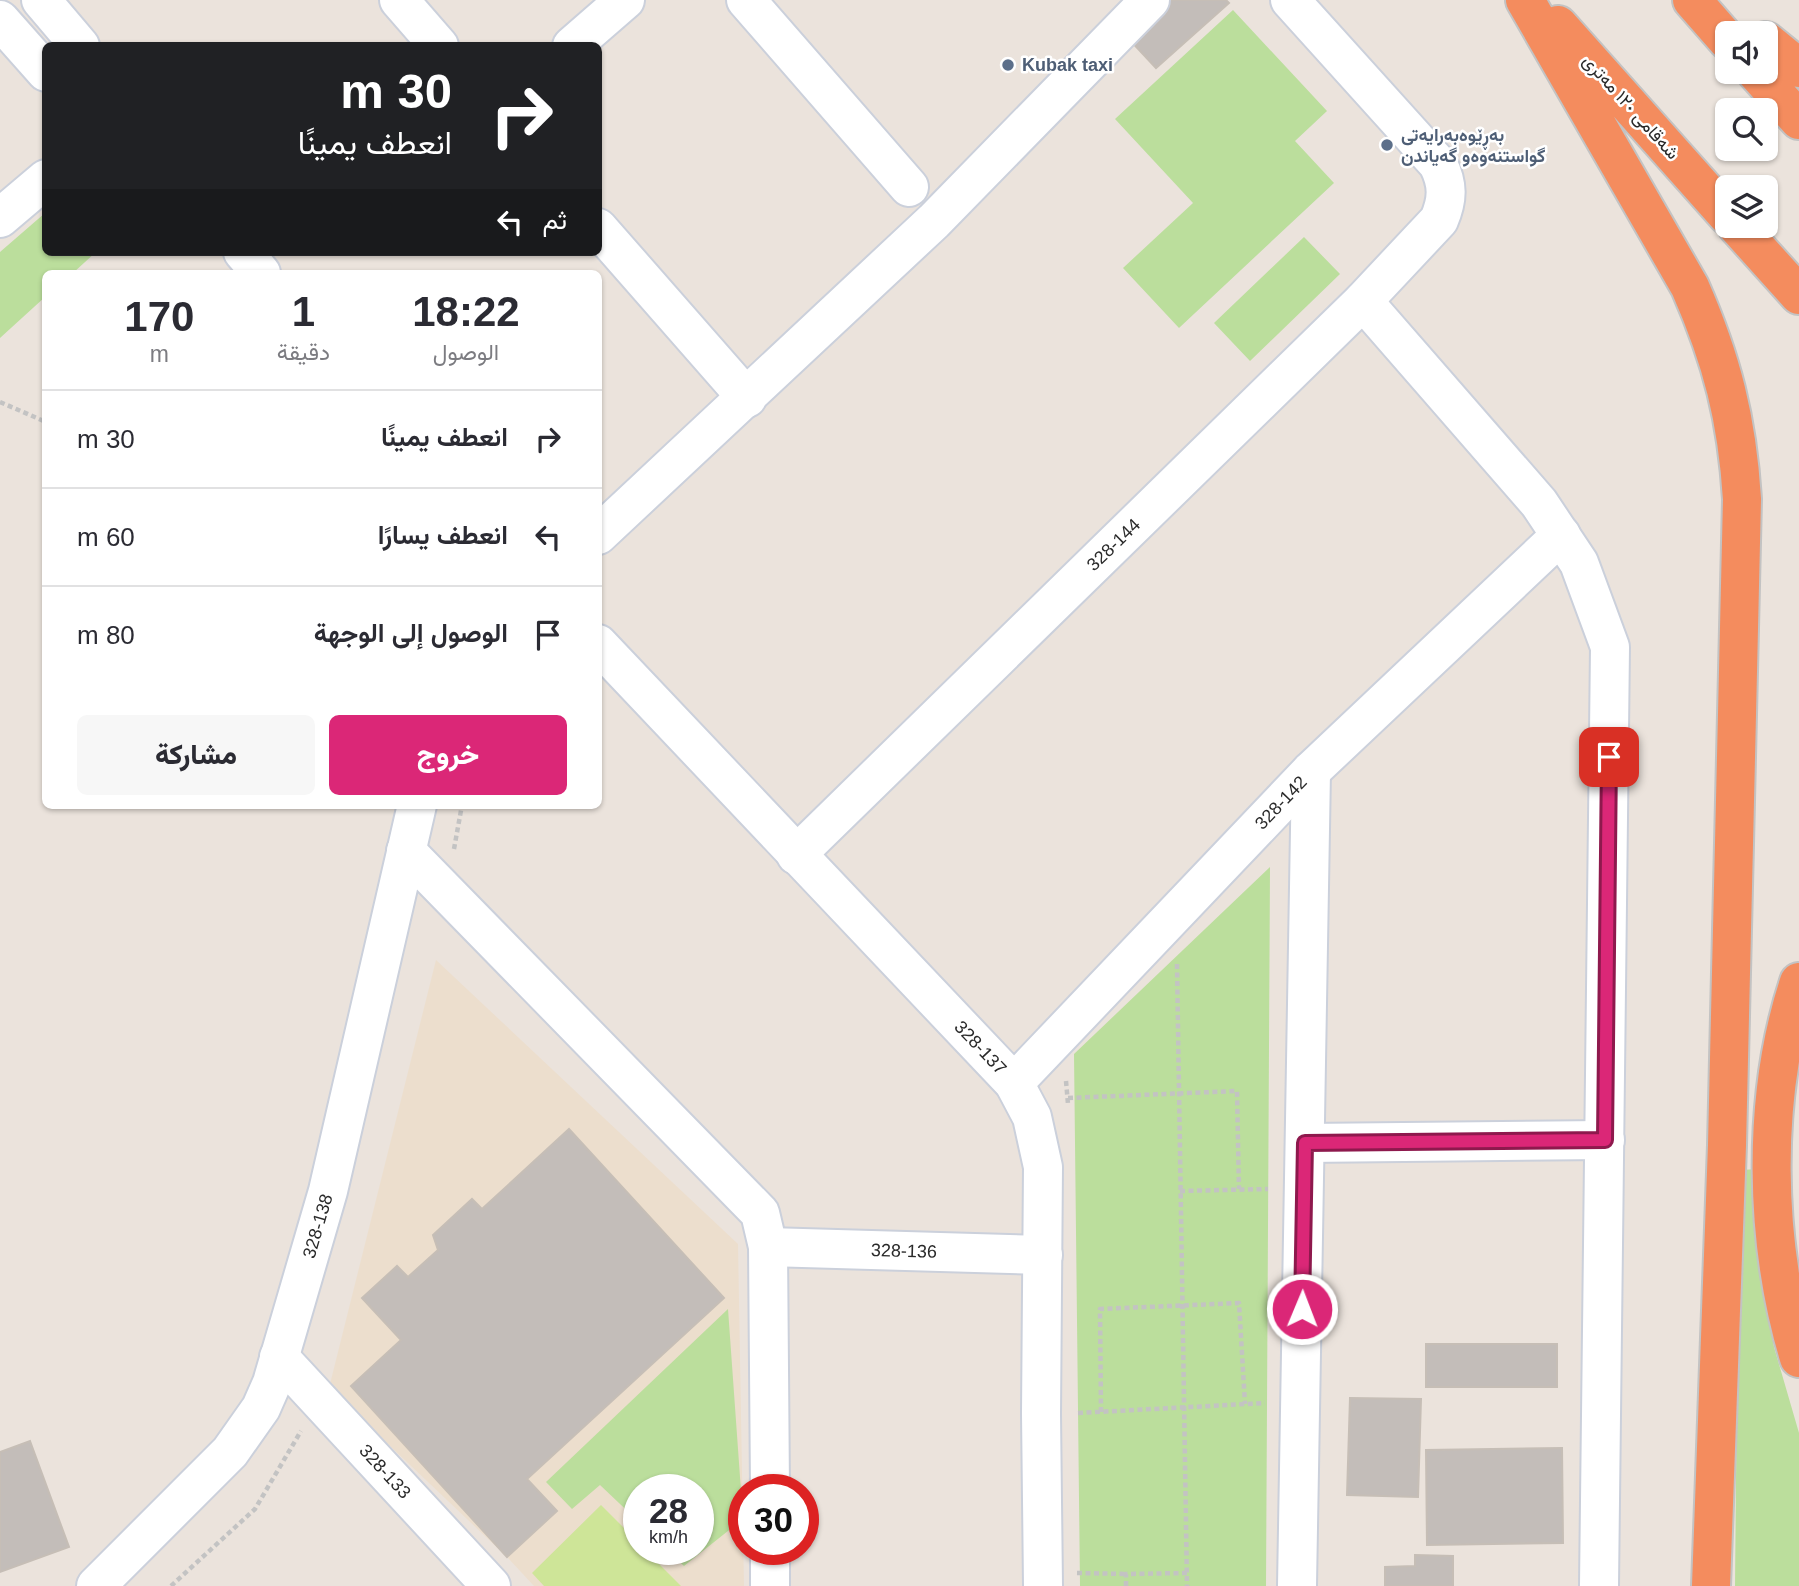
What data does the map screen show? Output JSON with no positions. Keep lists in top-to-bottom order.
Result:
{
  "streets": {
    "highway": ["شەقامی ١٢٠ مەتری"],
    "street": [
      "328-144",
      "328-142",
      "328-137",
      "328-138",
      "328-136",
      "328-133"
    ]
  },
  "crossings": [
    ["328-144", "328-137"],
    ["328-142", "328-137"],
    ["328-137", "328-136"],
    ["328-138", "328-133"]
  ],
  "places": ["Kubak taxi", "بەڕێوەبەرایەتی گواستنەوەو گەیاندن"],
  "page": {
    "turn": ["30 m", "انعطف يمينًا"],
    "then": "ثم",
    "eta": [
      "18:22",
      "الوصول",
      "1",
      "دقيقة",
      "170",
      "m"
    ],
    "list": [
      {
        "name": "انعطف يمينًا",
        "value": "30 m"
      },
      {
        "name": "انعطف يسارًا",
        "value": "60 m"
      },
      {
        "name": "الوصول إلى الوجهة",
        "value": "80 m"
      }
    ],
    "buttons": ["خروج", "مشاركة"],
    "speed": "28 km/h",
    "limit": "30"
  }
}
